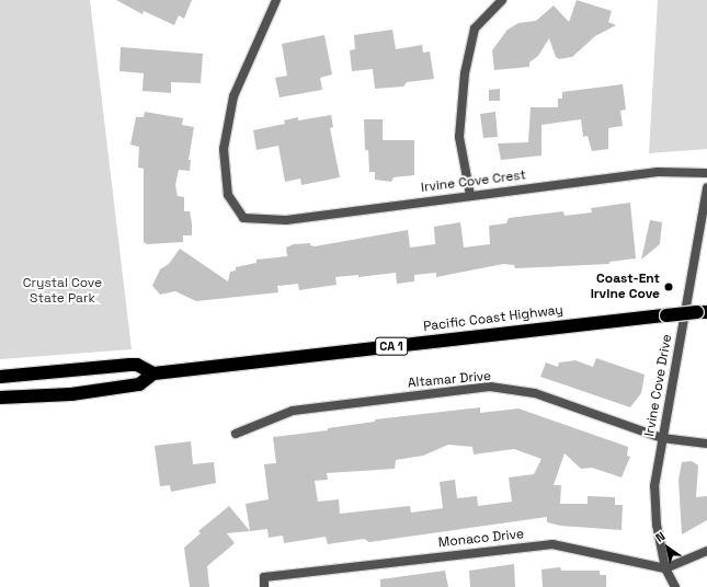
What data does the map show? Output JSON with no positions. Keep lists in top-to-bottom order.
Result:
{
  "streets": {
    "highway": ["Pacific Coast Highway", "CA 1"],
    "street": [
      "Irvine Cove Crest",
      "Altamar Drive",
      "Irvine Cove Drive",
      "Monaco Drive"
    ]
  },
  "crossings": [
    ["Altamar Drive", "Irvine Cove Drive"],
    ["Irvine Cove Drive", "Monaco Drive"]
  ],
  "parks": ["Crystal Cove State Park"],
  "places": ["Coast-Ent Irvine Cove"],
  "north": "top left"
}
